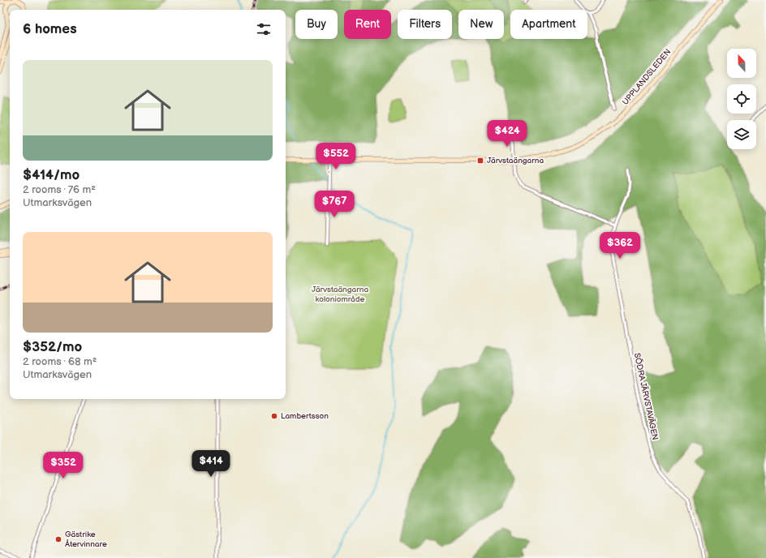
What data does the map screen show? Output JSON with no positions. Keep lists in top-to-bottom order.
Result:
{
  "streets": {
    "street": ["UPPLANDSLEDEN", "SÖDRA JÄRVSTAVÄGEN"]
  },
  "parks": ["Järvstaängarna koloniområde"],
  "places": {
    "transit": ["Järvstaängarna"],
    "other": ["Lambertsson", "Gästrike Återvinnare"]
  },
  "north": "top",
  "page": {
    "chip": [
      "Buy",
      "Rent",
      "Filters",
      "New",
      "Apartment"
    ],
    "heading": "6 homes",
    "list": [
      {
        "name": "$414/mo",
        "note": "2 rooms · 76 m² · Utmarksvägen"
      },
      {
        "name": "$352/mo",
        "note": "2 rooms · 68 m² · Utmarksvägen"
      }
    ],
    "price": [
      "$424",
      "$552",
      "$767",
      "$362",
      "$414",
      "$352"
    ]
  }
}
